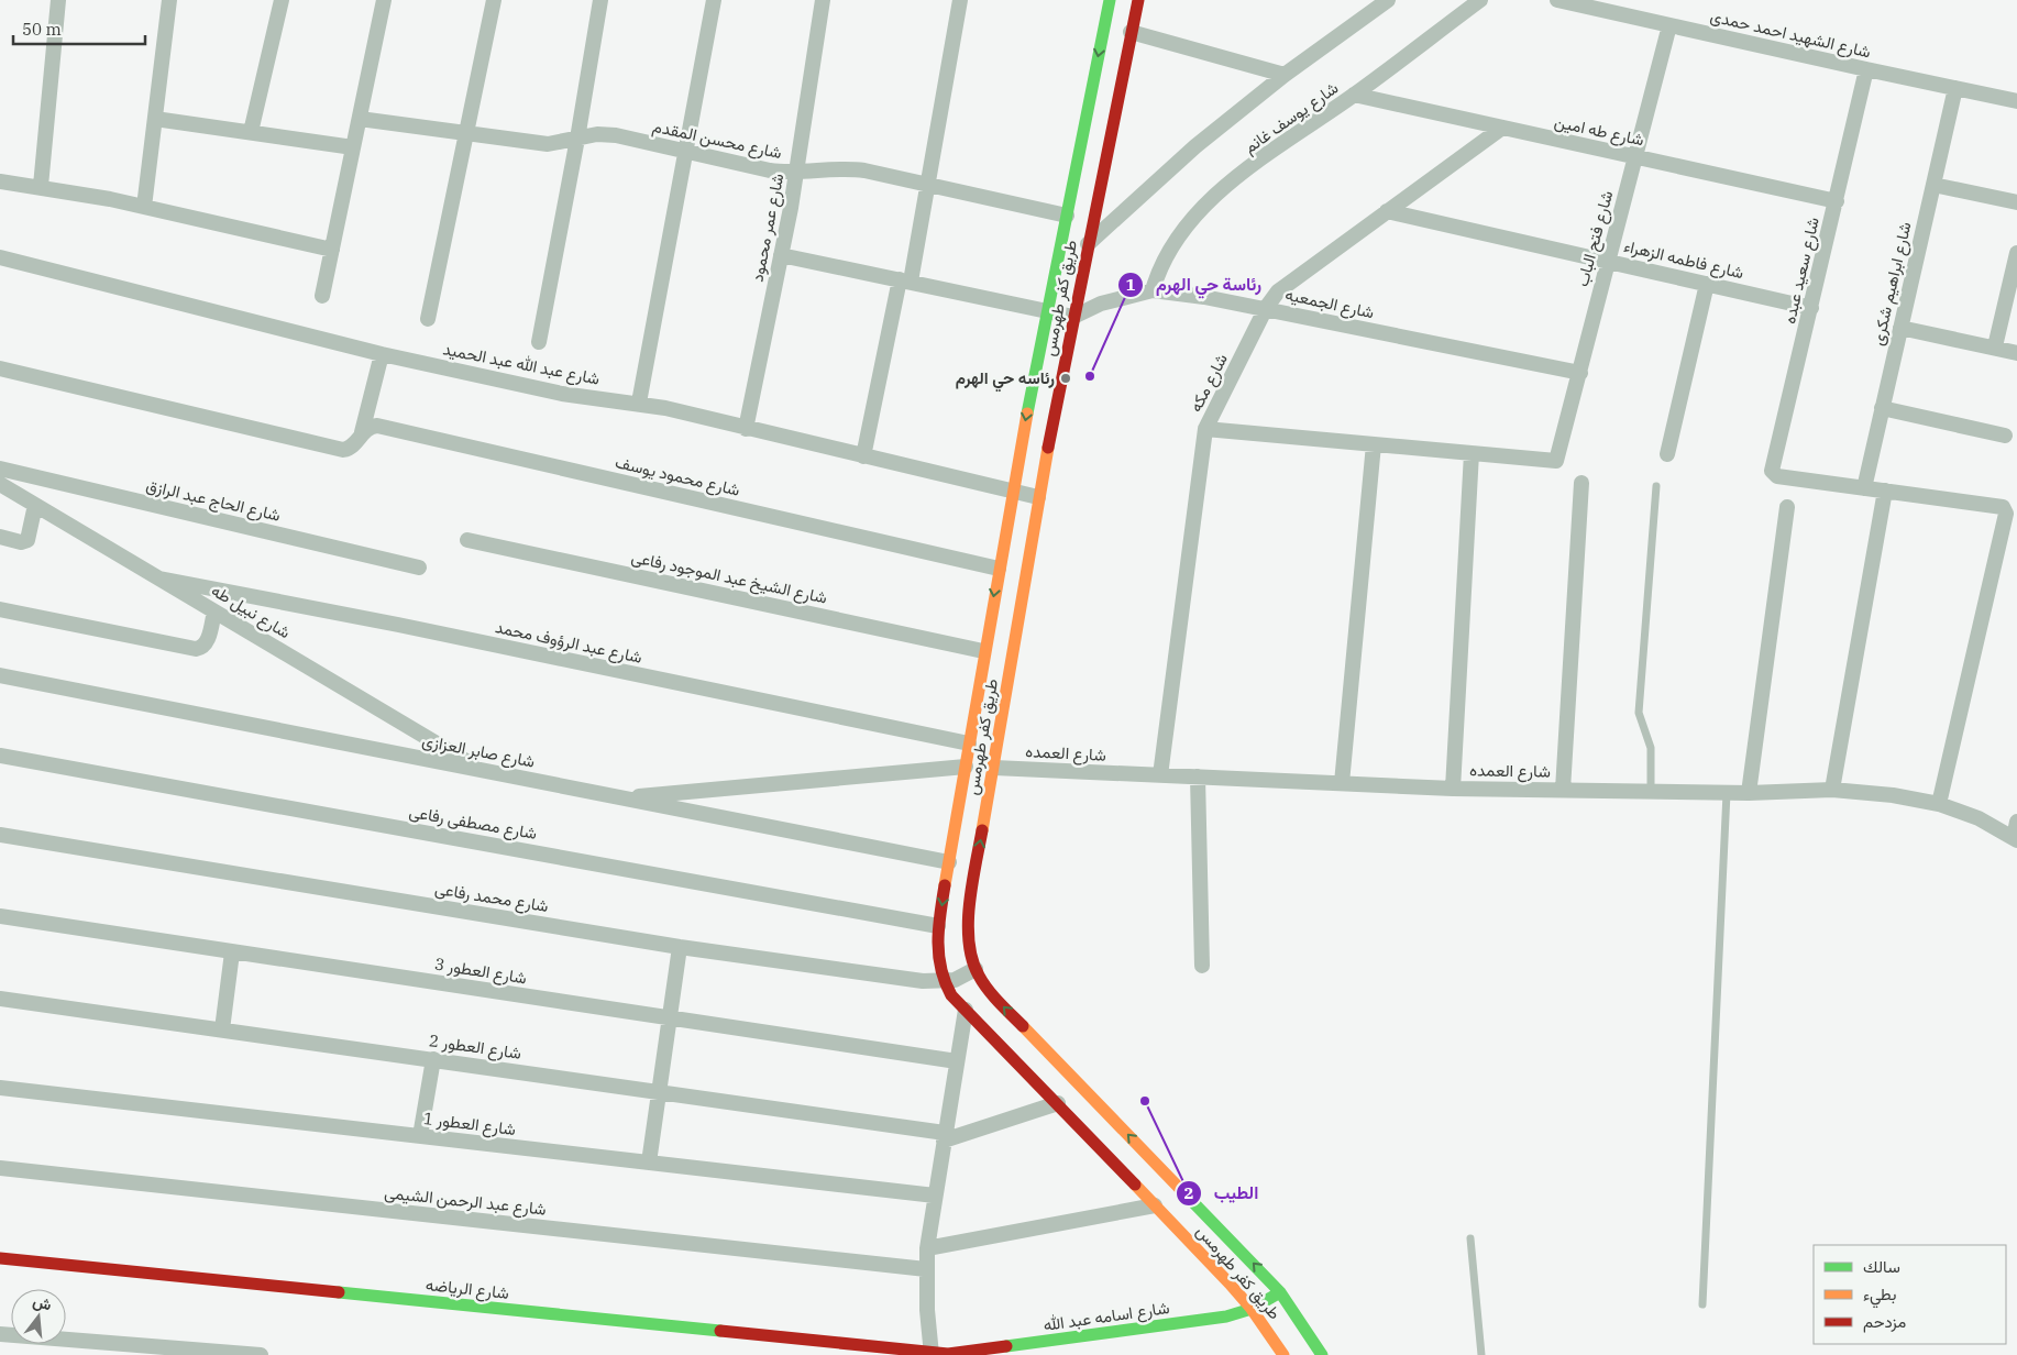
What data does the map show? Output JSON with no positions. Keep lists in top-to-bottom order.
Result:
{
  "streets": {
    "street": [
      "شارع الشهيد احمد حمدى",
      "شارع يوسف غانم",
      "شارع طه امين",
      "شارع محسن المقدم",
      "شارع عمر محمود",
      "شارع فتح الباب",
      "شارع فاطمه الزهراء",
      "شارع سعيد عبده",
      "شارع ابراهيم شكرى",
      "طريق كفر طهرمس",
      "شارع الجمعيه",
      "شارع عبد الله عبد الحميد",
      "شارع مكه",
      "شارع محمود يوسف",
      "شارع الحاج عبد الرازق",
      "شارع الشيخ عبد الموجود رفاعى",
      "شارع نبيل طه",
      "شارع عبد الرؤوف محمد",
      "شارع صابر العزازى",
      "شارع العمده",
      "شارع مصطفى رفاعى",
      "شارع محمد رفاعى",
      "شارع العطور 3",
      "شارع العطور 2",
      "شارع العطور 1",
      "شارع عبد الرحمن الشيمى",
      "شارع الرياضه",
      "شارع اسامه عبد الله"
    ]
  },
  "crossings": [
    ["شارع الشهيد احمد حمدى", "شارع فتح الباب"],
    ["شارع الشهيد احمد حمدى", "شارع سعيد عبده"],
    ["شارع الشهيد احمد حمدى", "شارع ابراهيم شكرى"],
    ["شارع يوسف غانم", "شارع طه امين"],
    ["شارع يوسف غانم", "شارع الجمعيه"],
    ["شارع طه امين", "شارع فتح الباب"],
    ["شارع طه امين", "شارع سعيد عبده"],
    ["شارع طه امين", "شارع مكه"],
    ["شارع محسن المقدم", "شارع عمر محمود"],
    ["شارع محسن المقدم", "طريق كفر طهرمس"],
    ["شارع عمر محمود", "شارع عبد الله عبد الحميد"],
    ["شارع فتح الباب", "شارع فاطمه الزهراء"],
    ["شارع فتح الباب", "شارع الجمعيه"],
    ["شارع فاطمه الزهراء", "شارع سعيد عبده"],
    ["شارع فاطمه الزهراء", "شارع مكه"],
    ["شارع سعيد عبده", "شارع ابراهيم شكرى"],
    ["طريق كفر طهرمس", "شارع الجمعيه"],
    ["طريق كفر طهرمس", "شارع عبد الله عبد الحميد"],
    ["طريق كفر طهرمس", "شارع محمود يوسف"],
    ["طريق كفر طهرمس", "شارع الشيخ عبد الموجود رفاعى"],
    ["طريق كفر طهرمس", "شارع عبد الرؤوف محمد"],
    ["طريق كفر طهرمس", "شارع صابر العزازى"],
    ["طريق كفر طهرمس", "شارع العمده"],
    ["طريق كفر طهرمس", "شارع مصطفى رفاعى"],
    ["طريق كفر طهرمس", "شارع محمد رفاعى"],
    ["طريق كفر طهرمس", "شارع العطور 2"],
    ["طريق كفر طهرمس", "شارع اسامه عبد الله"],
    ["شارع الجمعيه", "شارع مكه"],
    ["شارع مكه", "شارع العمده"],
    ["شارع نبيل طه", "شارع عبد الرؤوف محمد"],
    ["شارع نبيل طه", "شارع صابر العزازى"],
    ["شارع الرياضه", "شارع اسامه عبد الله"]
  ],
  "places": ["رئاسة حي الهرم", "رئاسه حي الهرم", "الطيب"],
  "legend": ["سالك", "بطيء", "مزدحم"],
  "scale_bar": "50 m",
  "north": "top"
}
